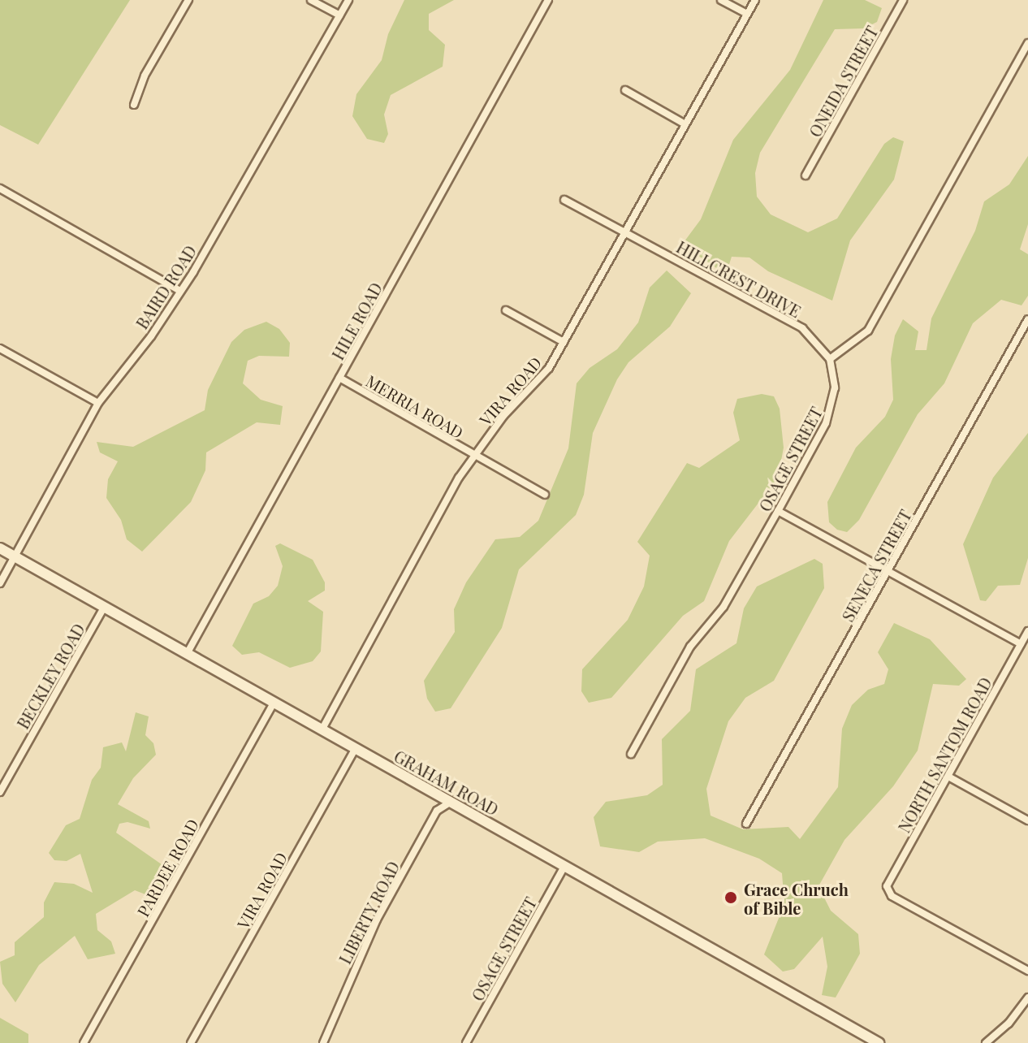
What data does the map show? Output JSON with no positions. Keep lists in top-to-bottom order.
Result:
{
  "streets": {
    "main road": ["GRAHAM ROAD"],
    "street": [
      "ONEIDA STREET",
      "HILLCREST DRIVE",
      "BAIRD ROAD",
      "HILE ROAD",
      "VIRA ROAD",
      "MERRIA ROAD",
      "OSAGE STREET",
      "SENECA STREET",
      "BECKLEY ROAD",
      "NORTH SANTOM ROAD",
      "PARDEE ROAD",
      "LIBERTY ROAD"
    ]
  },
  "crossings": [
    ["HILLCREST DRIVE", "VIRA ROAD"],
    ["HILLCREST DRIVE", "OSAGE STREET"],
    ["BAIRD ROAD", "GRAHAM ROAD"],
    ["HILE ROAD", "MERRIA ROAD"],
    ["HILE ROAD", "GRAHAM ROAD"],
    ["VIRA ROAD", "MERRIA ROAD"],
    ["VIRA ROAD", "GRAHAM ROAD"],
    ["OSAGE STREET", "GRAHAM ROAD"],
    ["BECKLEY ROAD", "GRAHAM ROAD"],
    ["GRAHAM ROAD", "PARDEE ROAD"],
    ["GRAHAM ROAD", "LIBERTY ROAD"]
  ],
  "places": ["Grace Chruch of Bible"]
}
